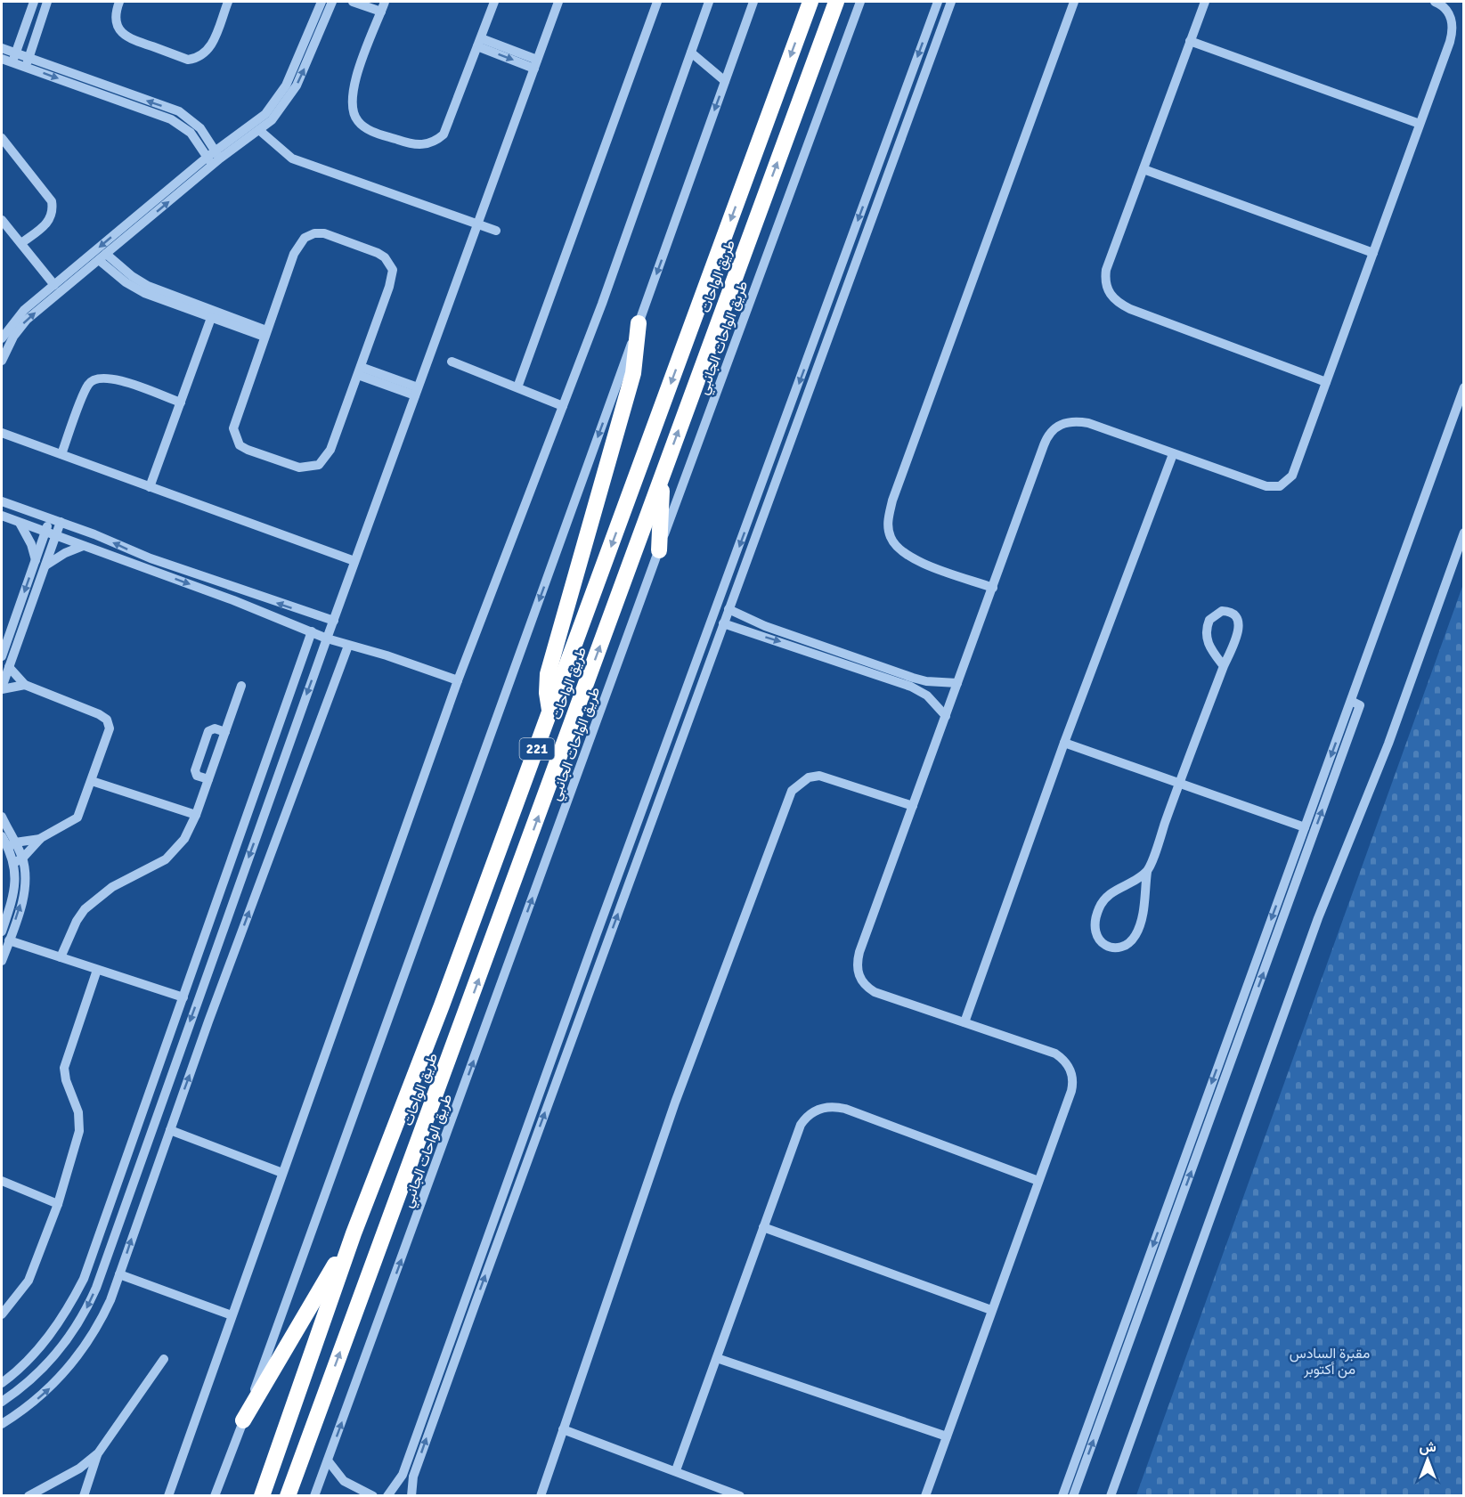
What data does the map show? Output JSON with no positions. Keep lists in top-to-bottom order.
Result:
{
  "streets": {
    "highway": ["طريق الواحات", "221"],
    "street": ["طريق الواحات الجانبي"]
  },
  "parks": ["مقبرة السادس من أكتوبر"],
  "north": "top"
}
